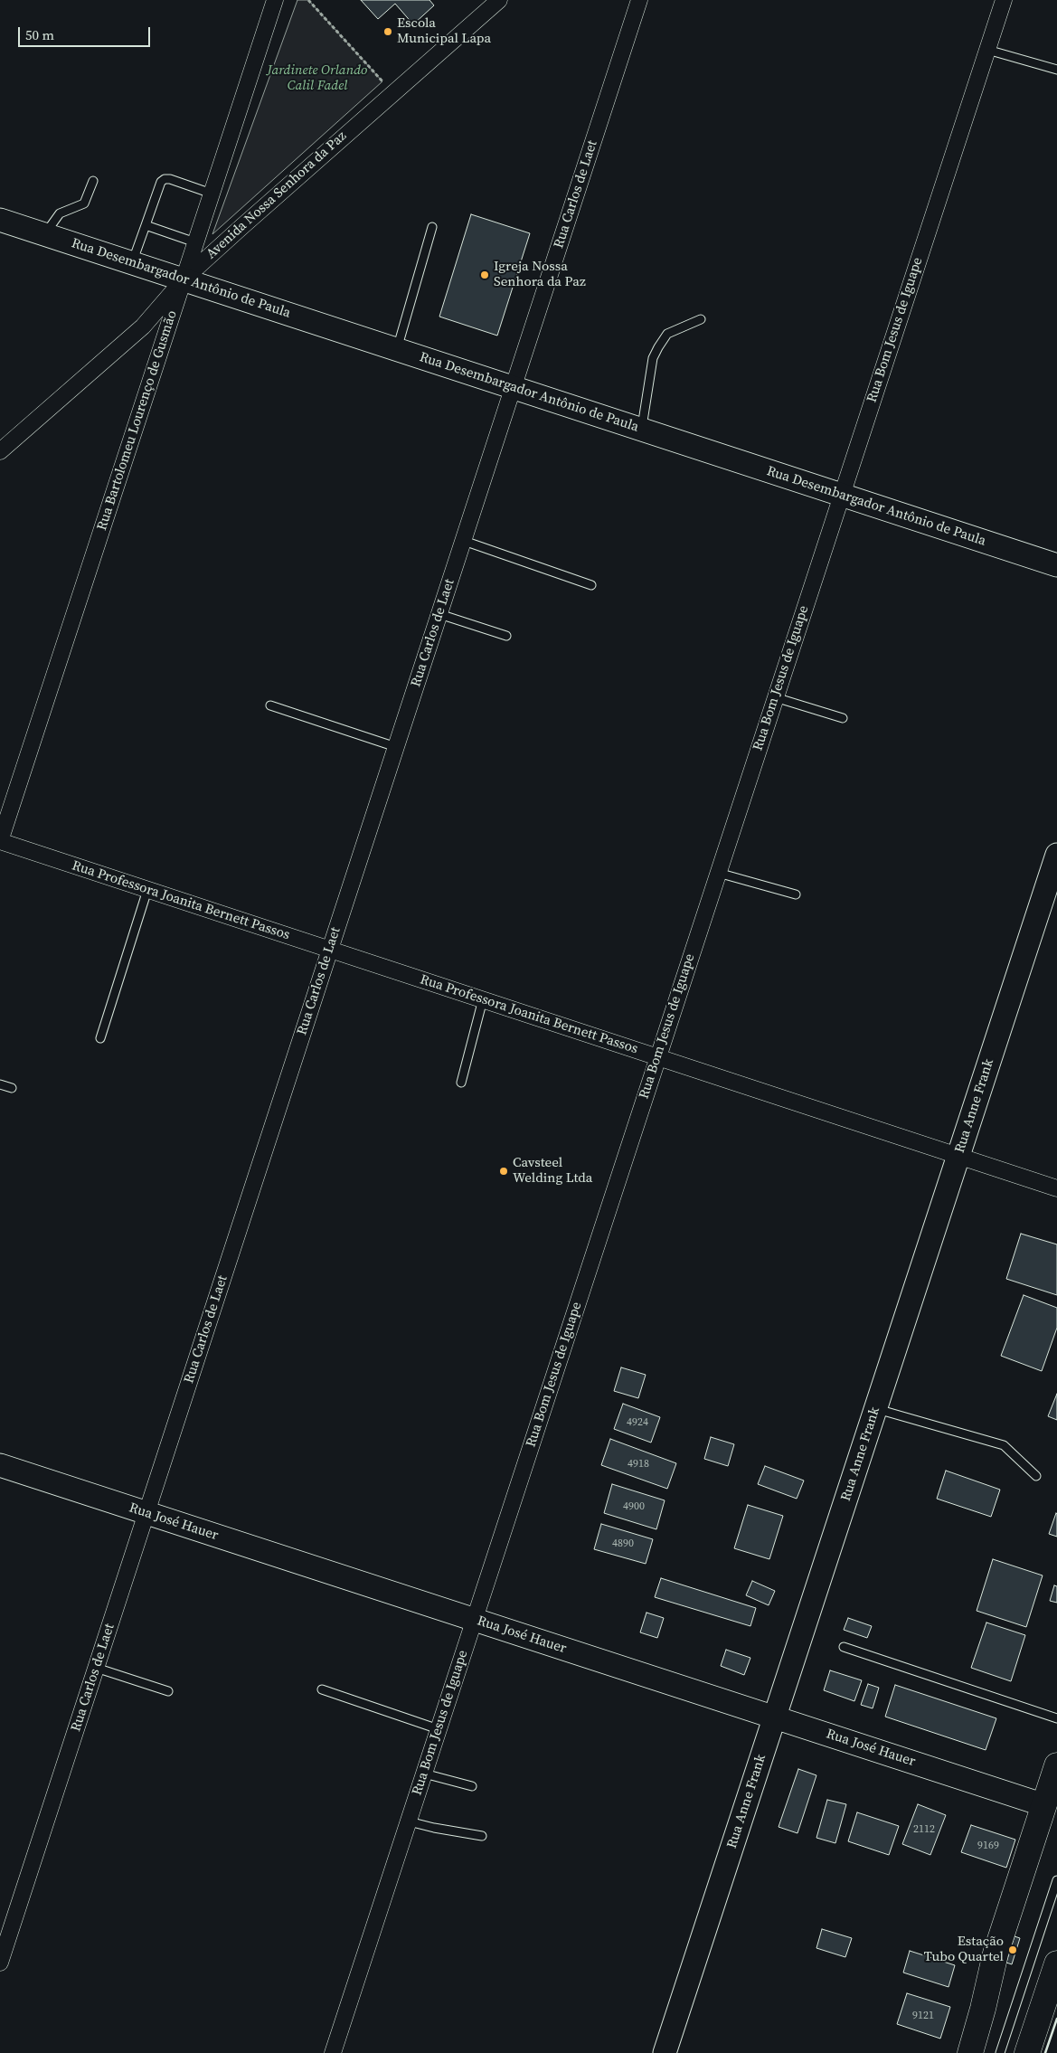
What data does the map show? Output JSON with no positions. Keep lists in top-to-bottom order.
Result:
{
  "streets": {
    "main road": ["Rua Desembargador Antônio de Paula", "Rua Anne Frank", "Rua José Hauer"],
    "street": [
      "Rua Carlos de Laet",
      "Avenida Nossa Senhora da Paz",
      "Rua Bom Jesus de Iguape",
      "Rua Bartolomeu Lourenço de Gusmão",
      "Rua Professora Joanita Bernett Passos"
    ]
  },
  "crossings": [
    ["Rua Carlos de Laet", "Rua Desembargador Antônio de Paula"],
    ["Rua Carlos de Laet", "Rua Professora Joanita Bernett Passos"],
    ["Rua Carlos de Laet", "Rua José Hauer"],
    ["Avenida Nossa Senhora da Paz", "Rua Desembargador Antônio de Paula"],
    ["Avenida Nossa Senhora da Paz", "Rua Bartolomeu Lourenço de Gusmão"],
    ["Rua Desembargador Antônio de Paula", "Rua Bom Jesus de Iguape"],
    ["Rua Desembargador Antônio de Paula", "Rua Bartolomeu Lourenço de Gusmão"],
    ["Rua Bom Jesus de Iguape", "Rua Professora Joanita Bernett Passos"],
    ["Rua Bom Jesus de Iguape", "Rua José Hauer"],
    ["Rua Bartolomeu Lourenço de Gusmão", "Rua Professora Joanita Bernett Passos"],
    ["Rua Professora Joanita Bernett Passos", "Rua Anne Frank"],
    ["Rua Anne Frank", "Rua José Hauer"]
  ],
  "parks": ["Jardinete Orlando Calil Fadel"],
  "places": [
    "Escola Municipal Lapa",
    "Igreja Nossa Senhora da Paz",
    "Cavsteel Welding Ltda",
    "Estação Tubo Quartel"
  ],
  "house_numbers": [
    "4924",
    "4918",
    "4900",
    "4890",
    "2112",
    "9169",
    "9121"
  ],
  "scale_bar": "50 m"
}
